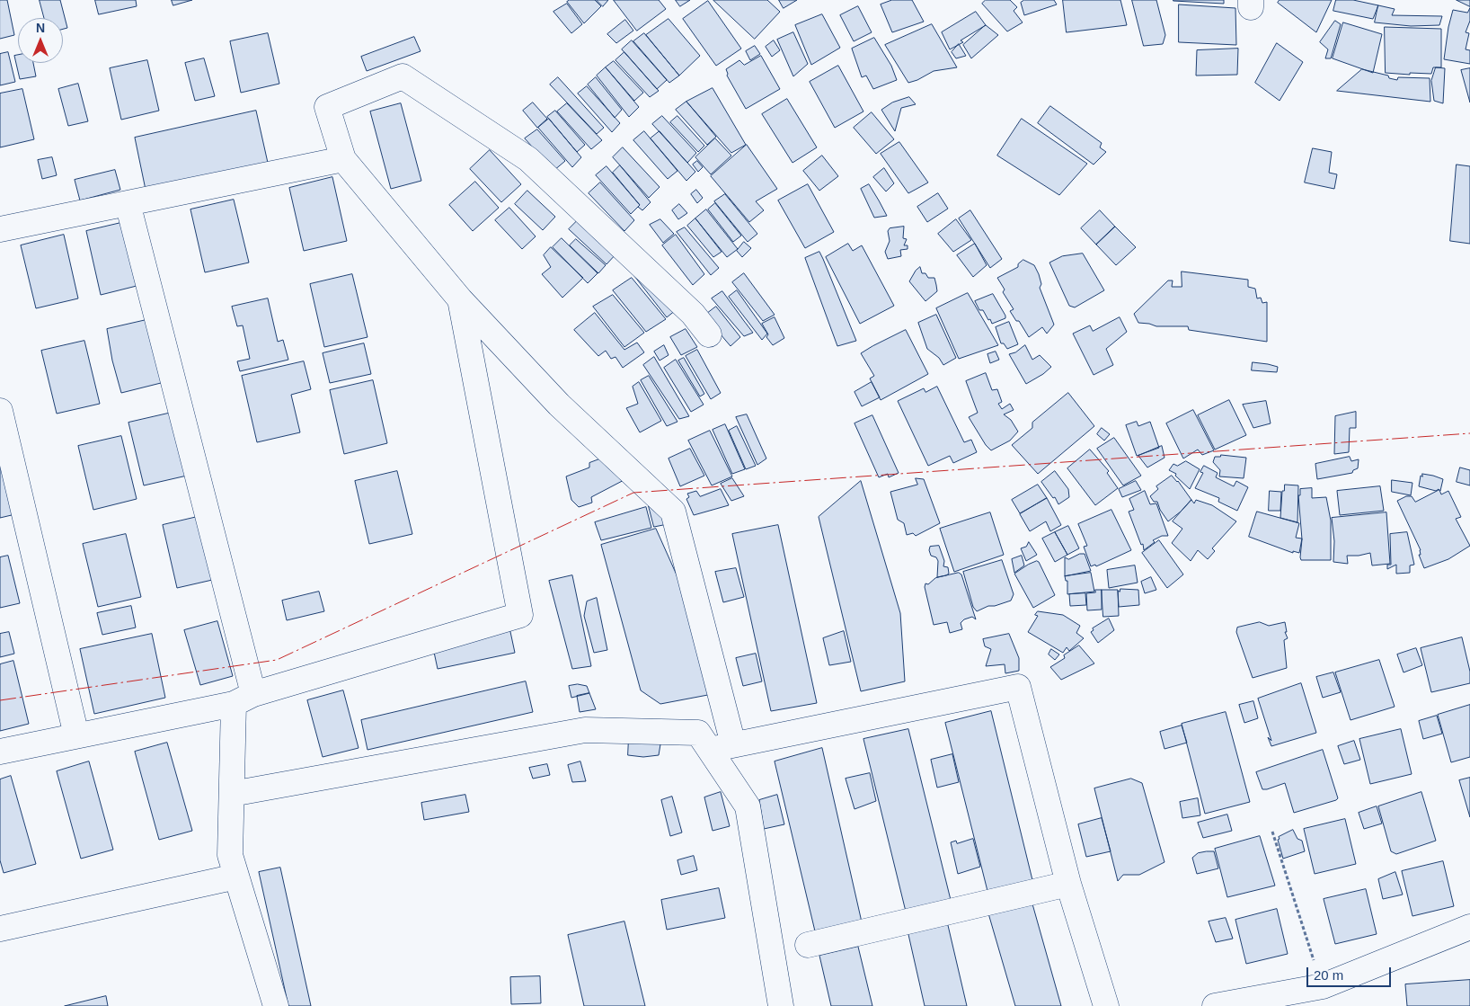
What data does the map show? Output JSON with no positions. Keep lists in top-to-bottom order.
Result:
{
  "scale_bar": "20 m",
  "north": "top"
}
